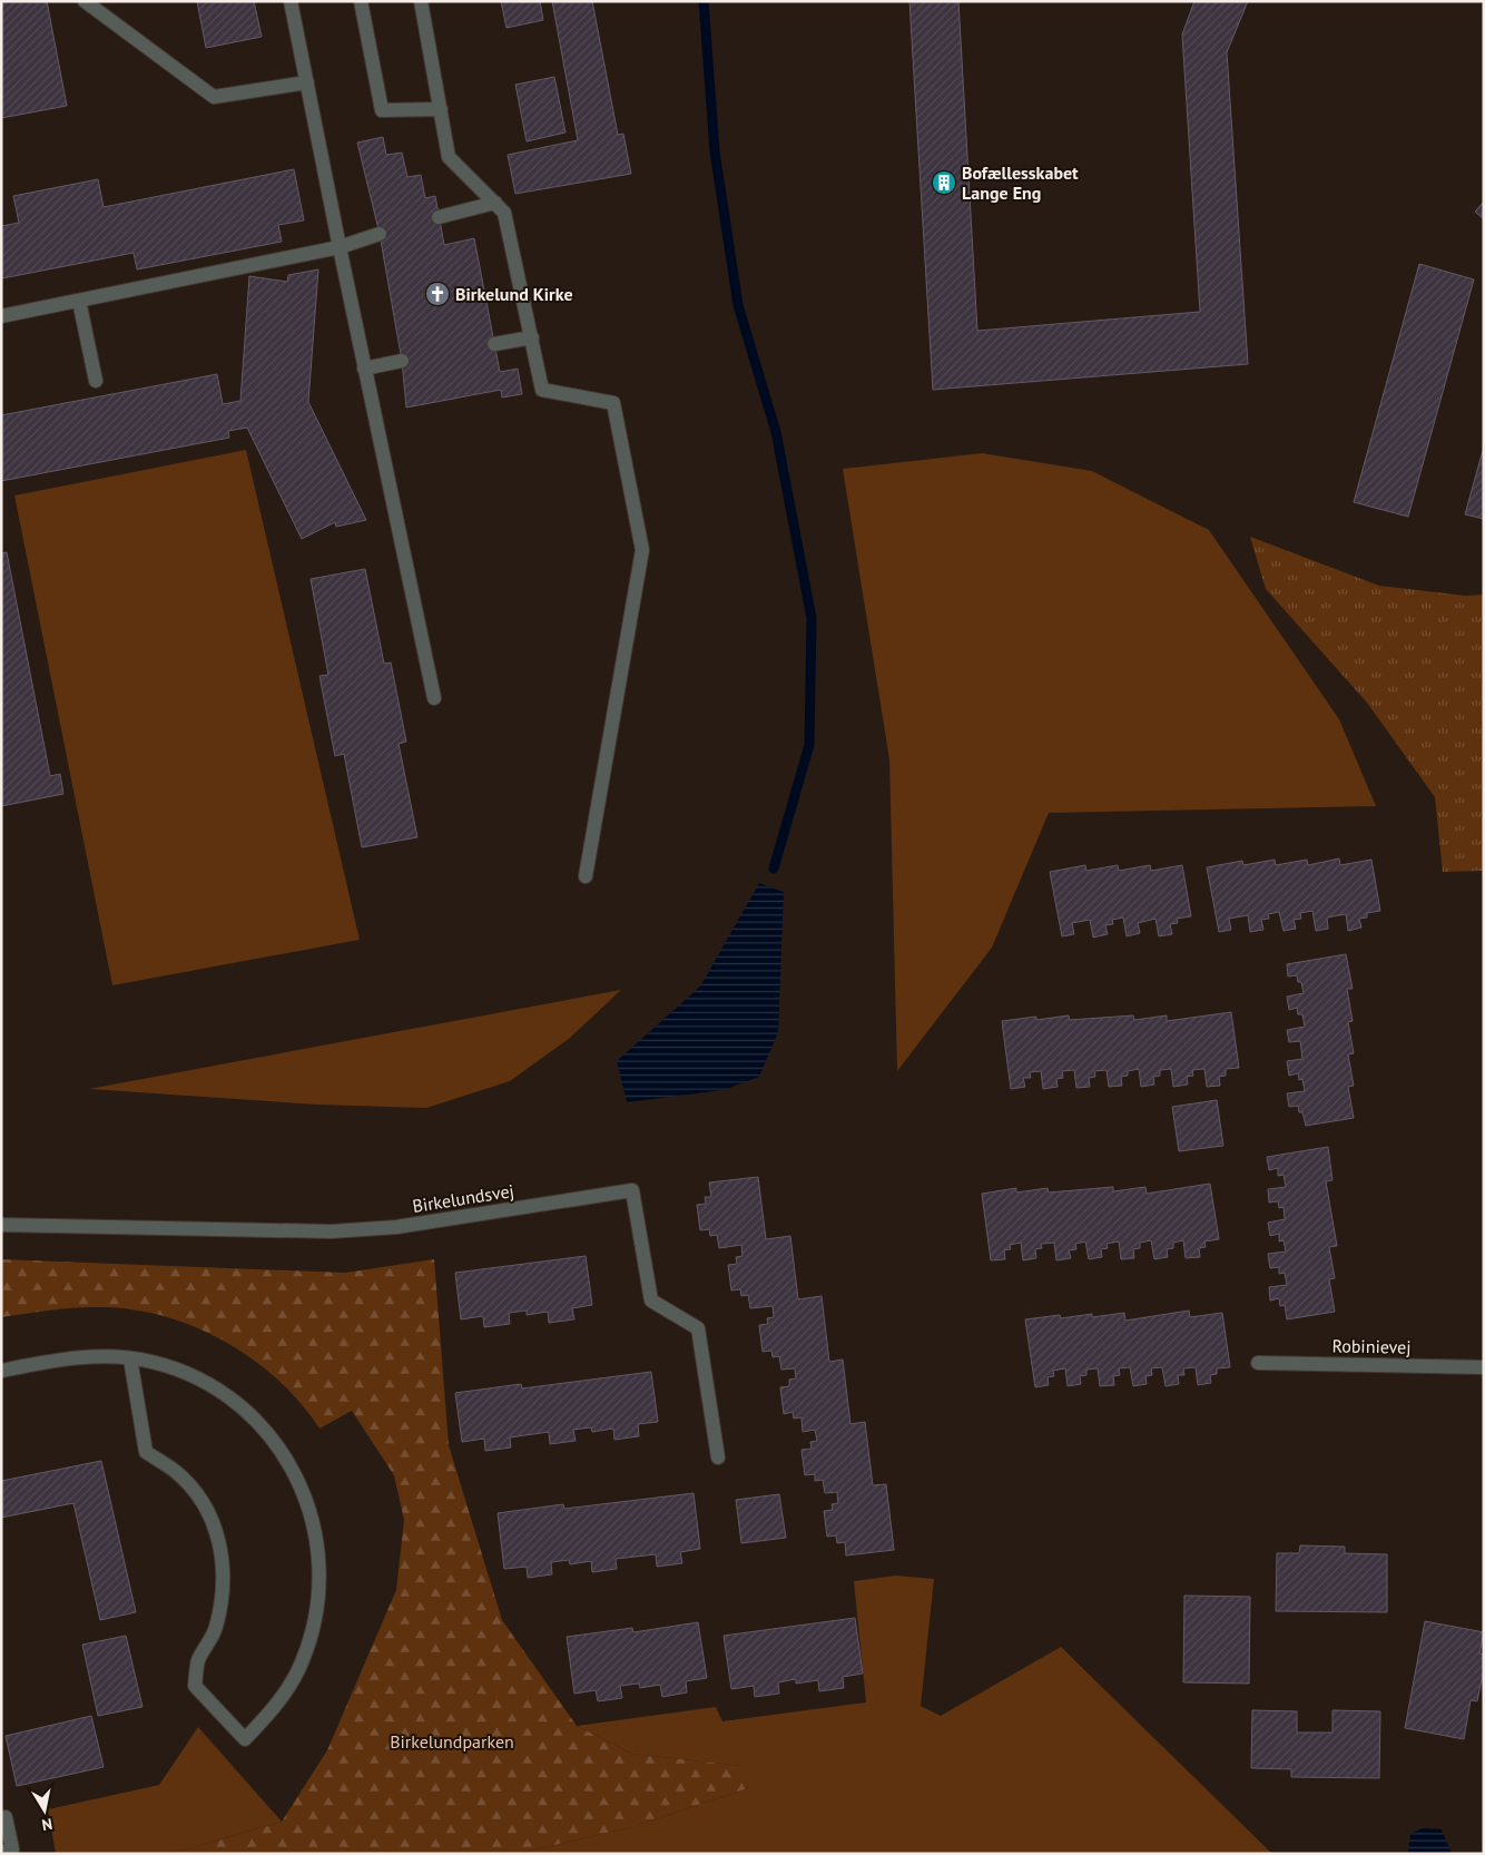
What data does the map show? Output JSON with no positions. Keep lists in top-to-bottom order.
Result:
{
  "streets": {
    "street": ["Birkelundsvej", "Robinievej"]
  },
  "parks": ["Birkelundparken"],
  "places": {
    "building": ["Bofællesskabet Lange Eng"],
    "church": ["Birkelund Kirke"]
  },
  "north": "bottom"
}
